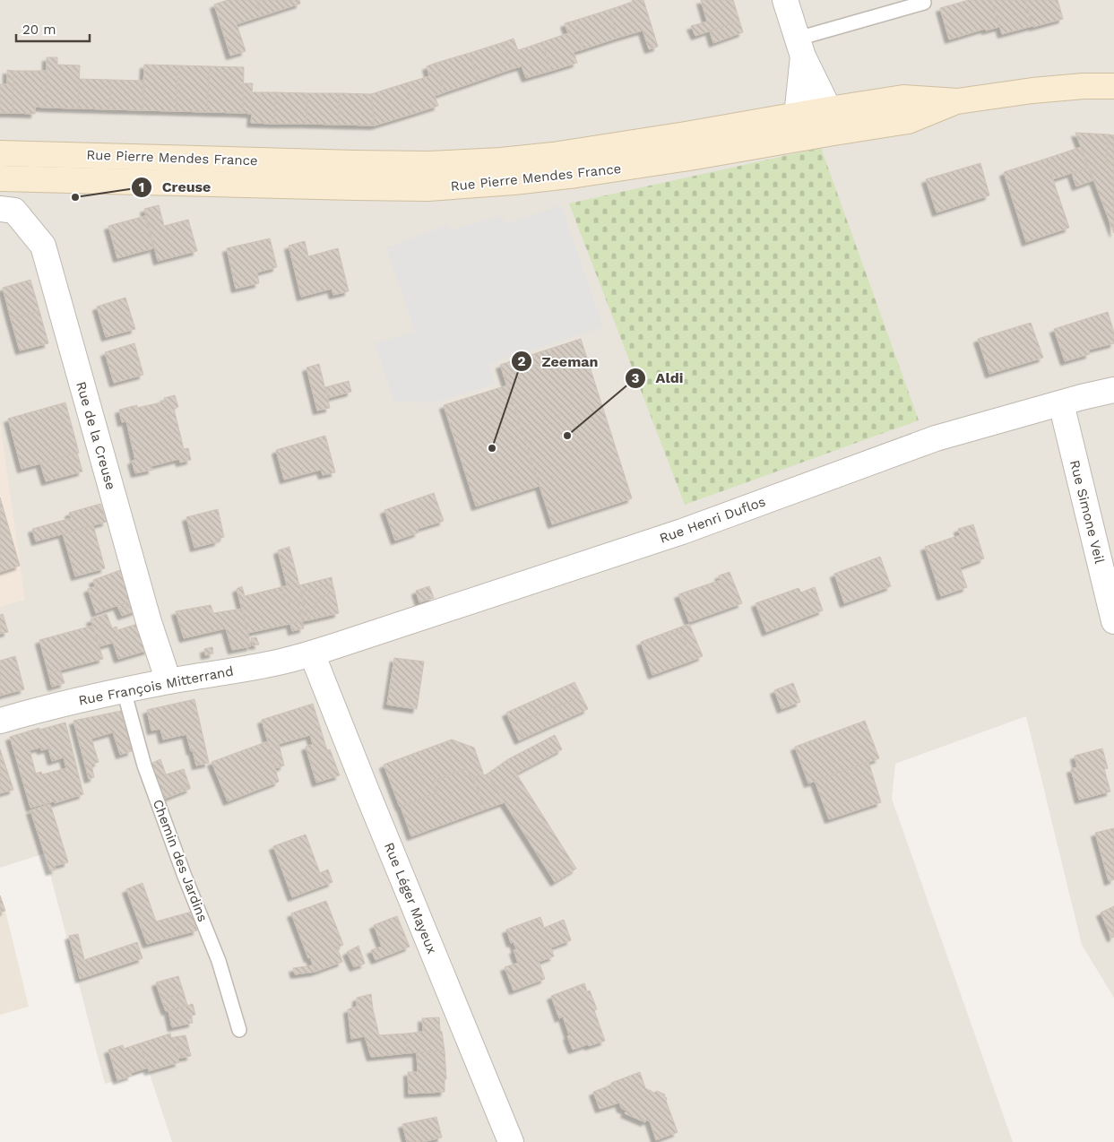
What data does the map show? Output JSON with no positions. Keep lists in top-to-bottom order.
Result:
{
  "streets": {
    "main road": ["Rue Pierre Mendes France"],
    "street": [
      "Rue de la Creuse",
      "Rue Simone Veil",
      "Rue Henri Duflos",
      "Rue François Mitterrand",
      "Rue Léger Mayeux"
    ],
    "lane": ["Chemin des Jardins"]
  },
  "crossings": [
    ["Rue de la Creuse", "Rue François Mitterrand"],
    ["Rue Simone Veil", "Rue Henri Duflos"],
    ["Rue Henri Duflos", "Rue François Mitterrand"],
    ["Rue Henri Duflos", "Rue Léger Mayeux"],
    ["Rue François Mitterrand", "Chemin des Jardins"],
    ["Rue François Mitterrand", "Rue Léger Mayeux"]
  ],
  "places": ["Creuse", "Aldi", "Zeeman"],
  "scale_bar": "20 m"
}
